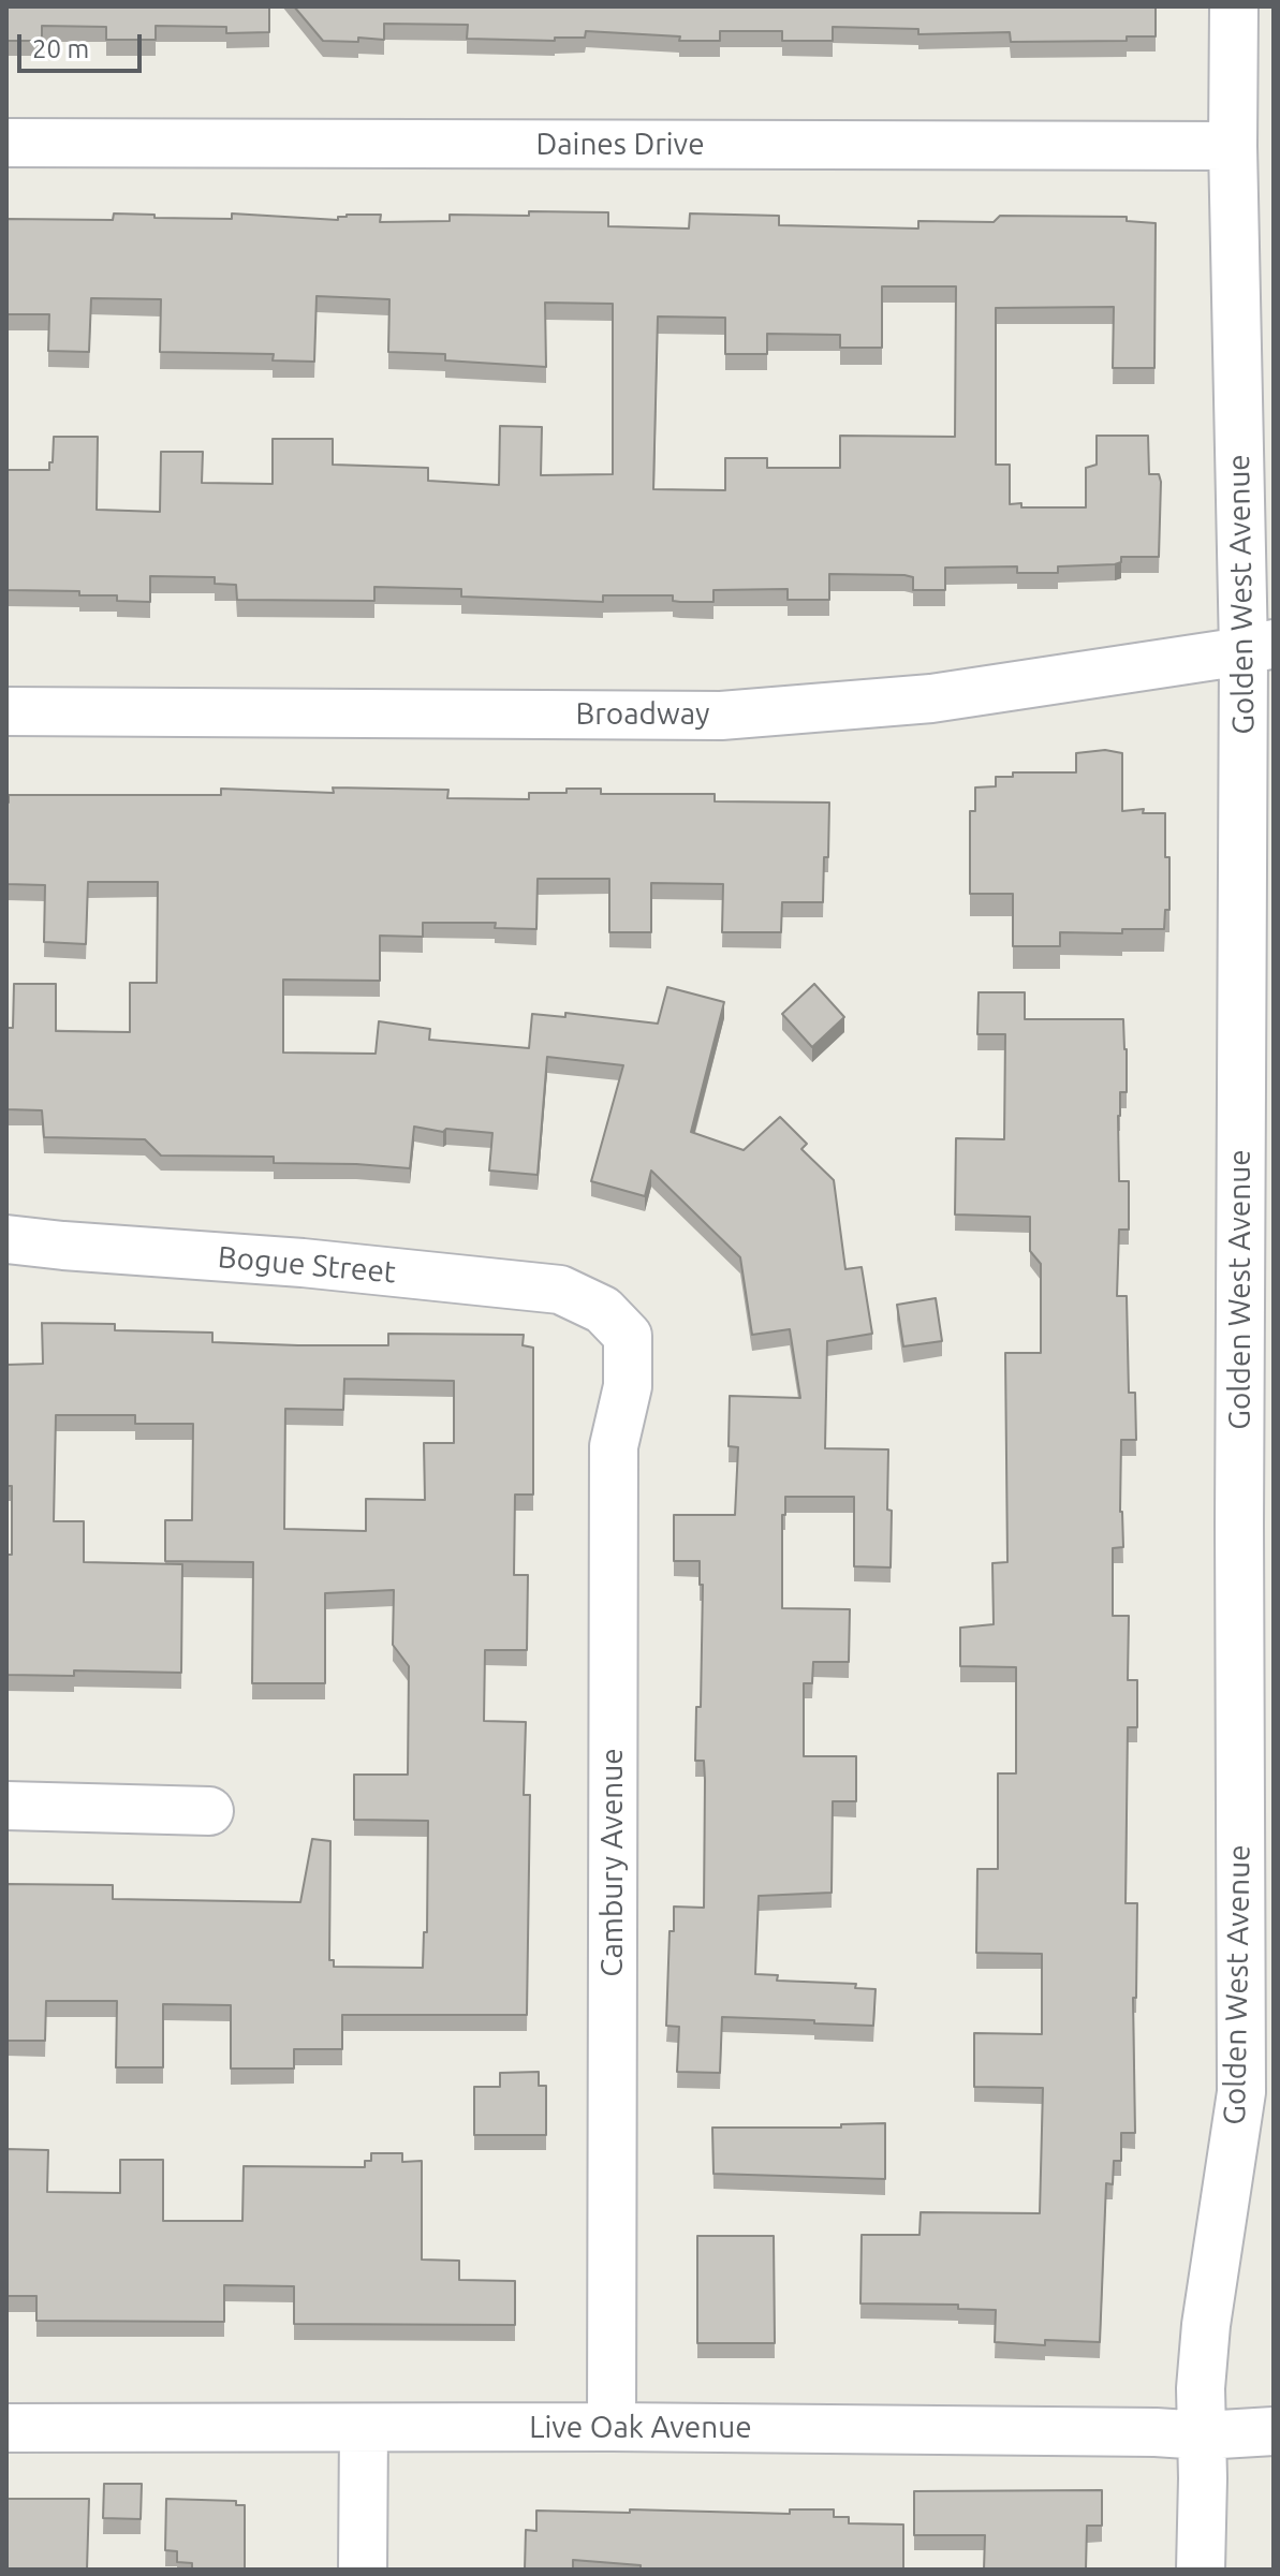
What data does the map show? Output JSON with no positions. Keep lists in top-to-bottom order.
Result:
{
  "streets": {
    "street": [
      "Daines Drive",
      "Golden West Avenue",
      "Broadway",
      "Bogue Street",
      "Cambury Avenue",
      "Live Oak Avenue"
    ]
  },
  "crossings": [
    ["Daines Drive", "Golden West Avenue"],
    ["Golden West Avenue", "Broadway"],
    ["Golden West Avenue", "Live Oak Avenue"],
    ["Bogue Street", "Cambury Avenue"],
    ["Cambury Avenue", "Live Oak Avenue"]
  ],
  "scale_bar": "20 m"
}
